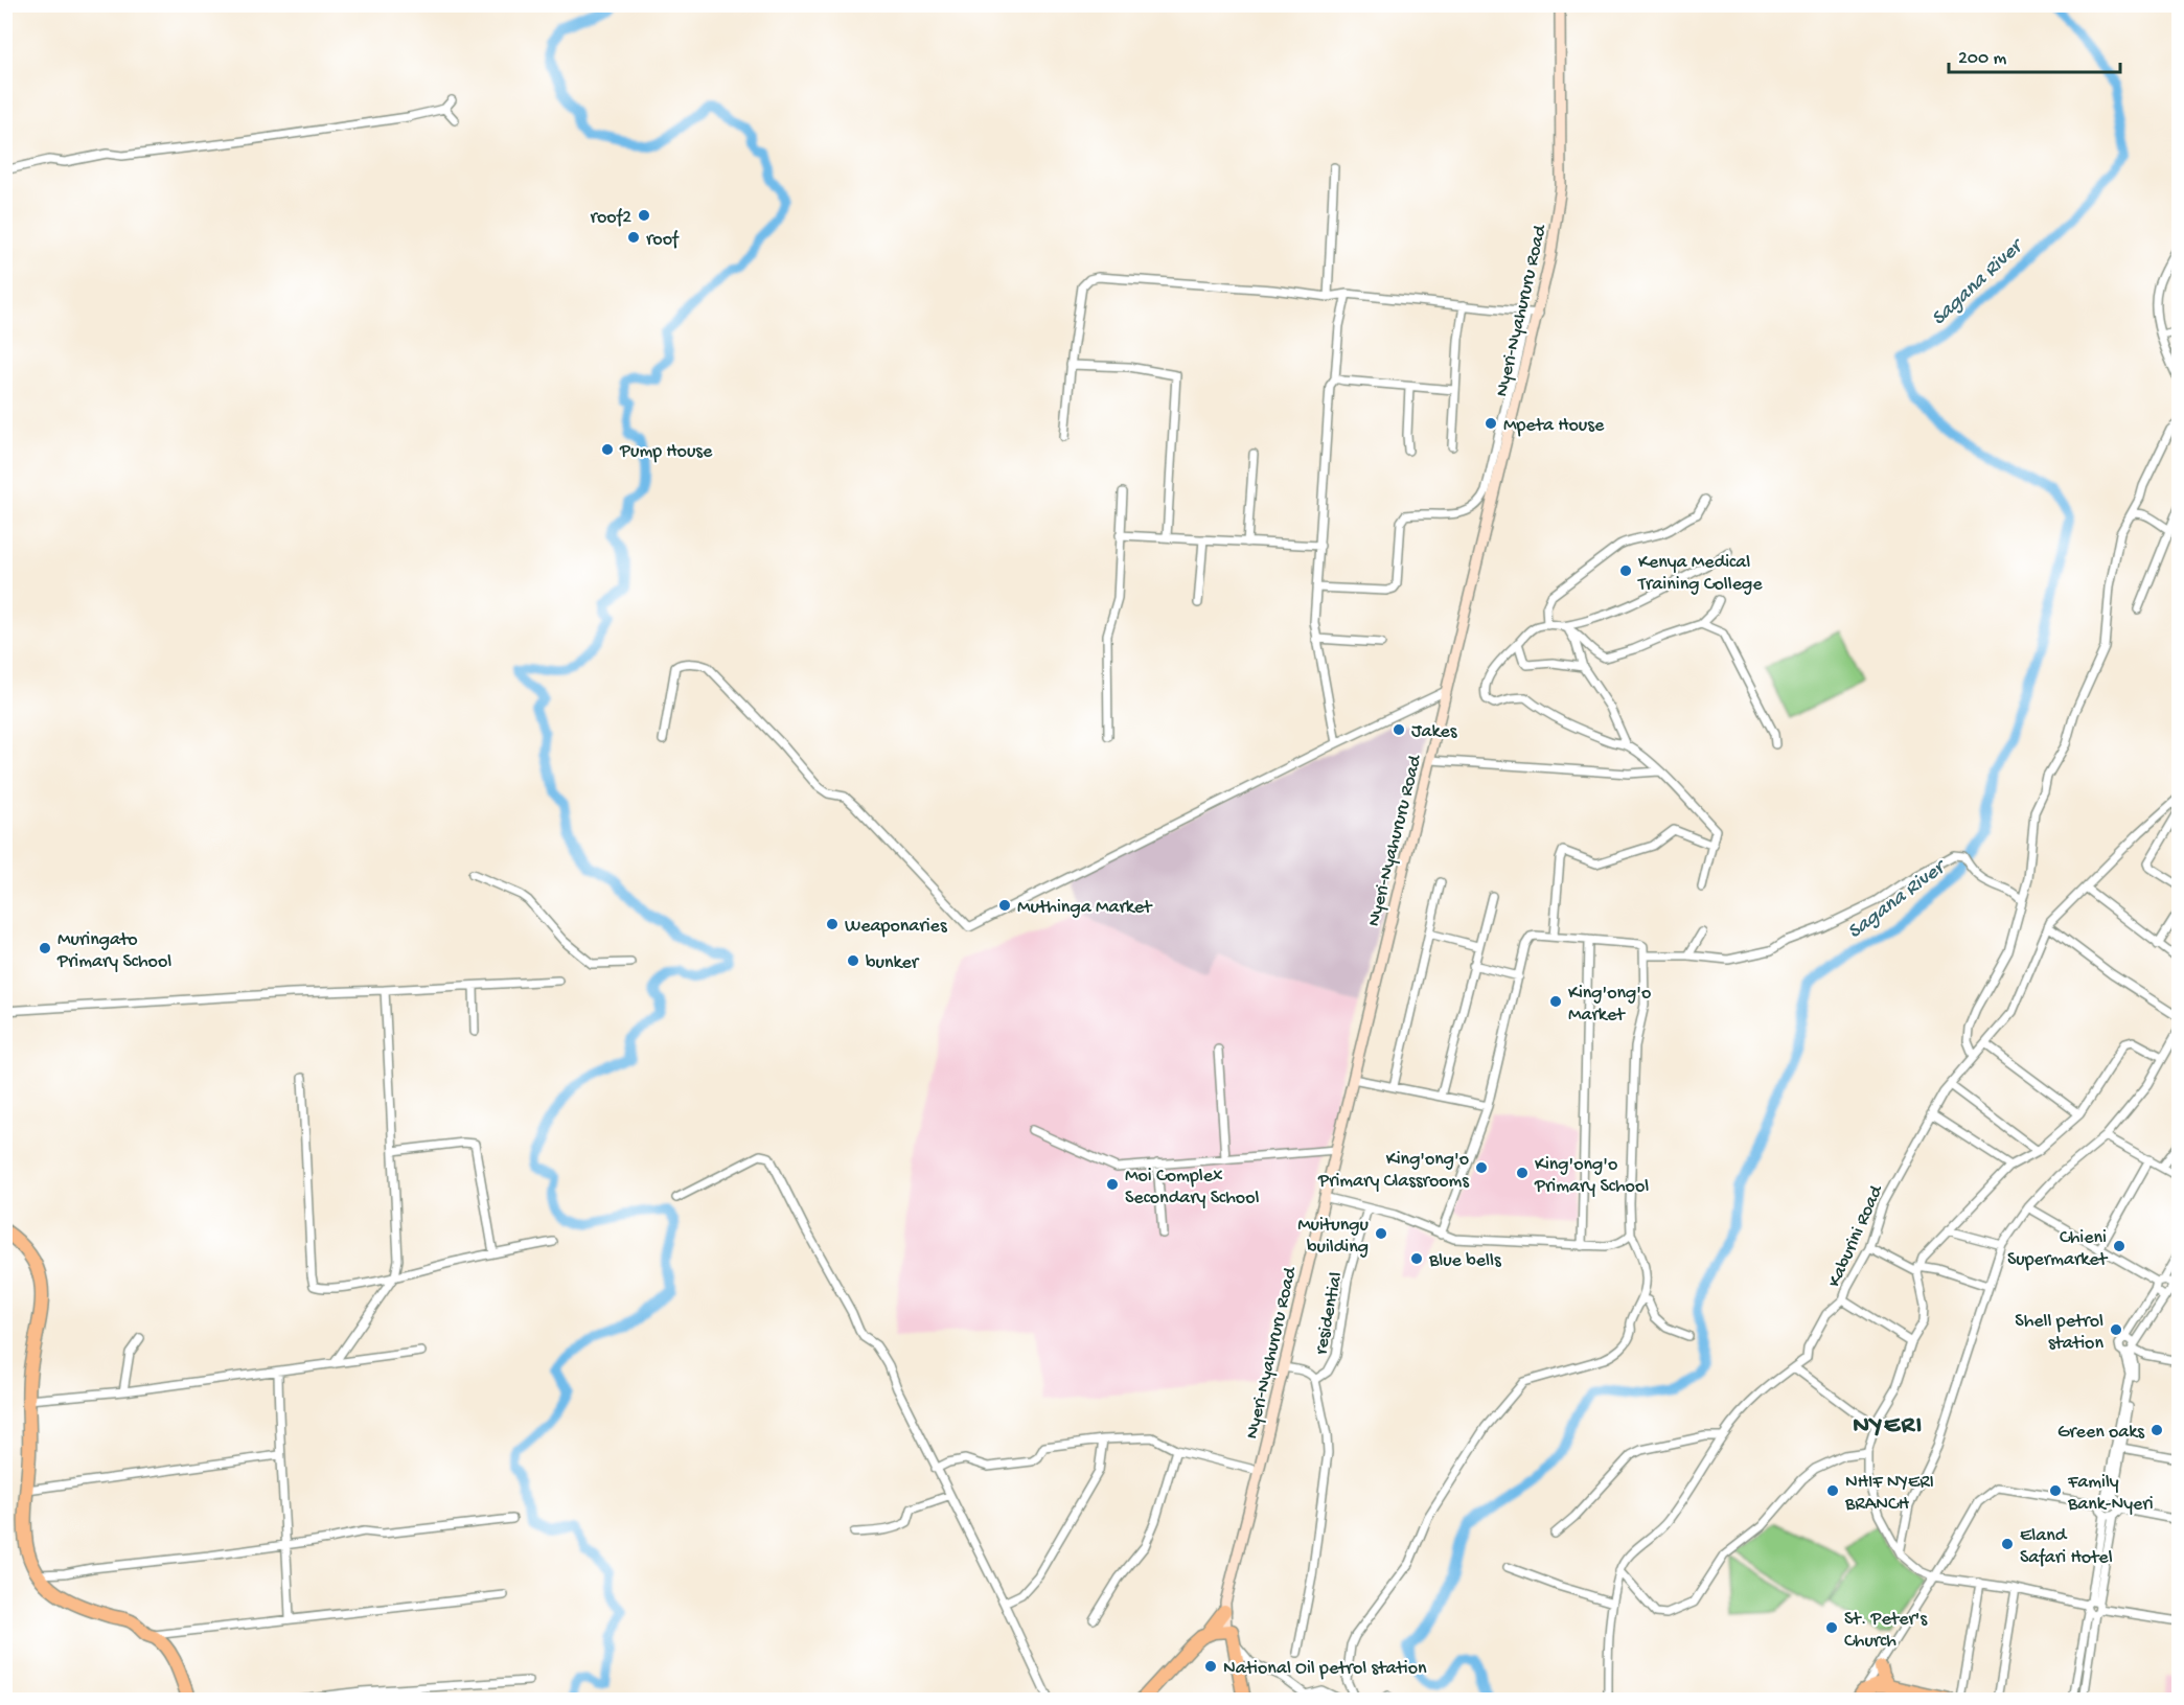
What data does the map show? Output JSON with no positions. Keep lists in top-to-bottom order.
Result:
{
  "streets": {
    "main road": ["Nyeri-Nyahururu Road"],
    "street": ["Kaburini Road", "residential"]
  },
  "districts": ["NYERI"],
  "water": ["Sagana River"],
  "places": [
    "roof2",
    "roof",
    "Mpeta House",
    "Pump House",
    "Kenya Medical Training College",
    "Jakes",
    "Muthinga Market",
    "Weaponaries",
    "Muringato Primary School",
    "bunker",
    "King'ong'o Market",
    "King'ong'o Primary Classrooms",
    "King'ong'o Primary School",
    "Moi Complex Secondary School",
    "Muitungu building",
    "Chieni Supermarket",
    "Blue bells",
    "Shell petrol station",
    "Green oaks",
    "NHIF NYERI BRANCH",
    "Family Bank-Nyeri",
    "Eland Safari Hotel",
    "St. Peter's Church",
    "National Oil petrol station"
  ],
  "scale_bar": "200 m"
}
